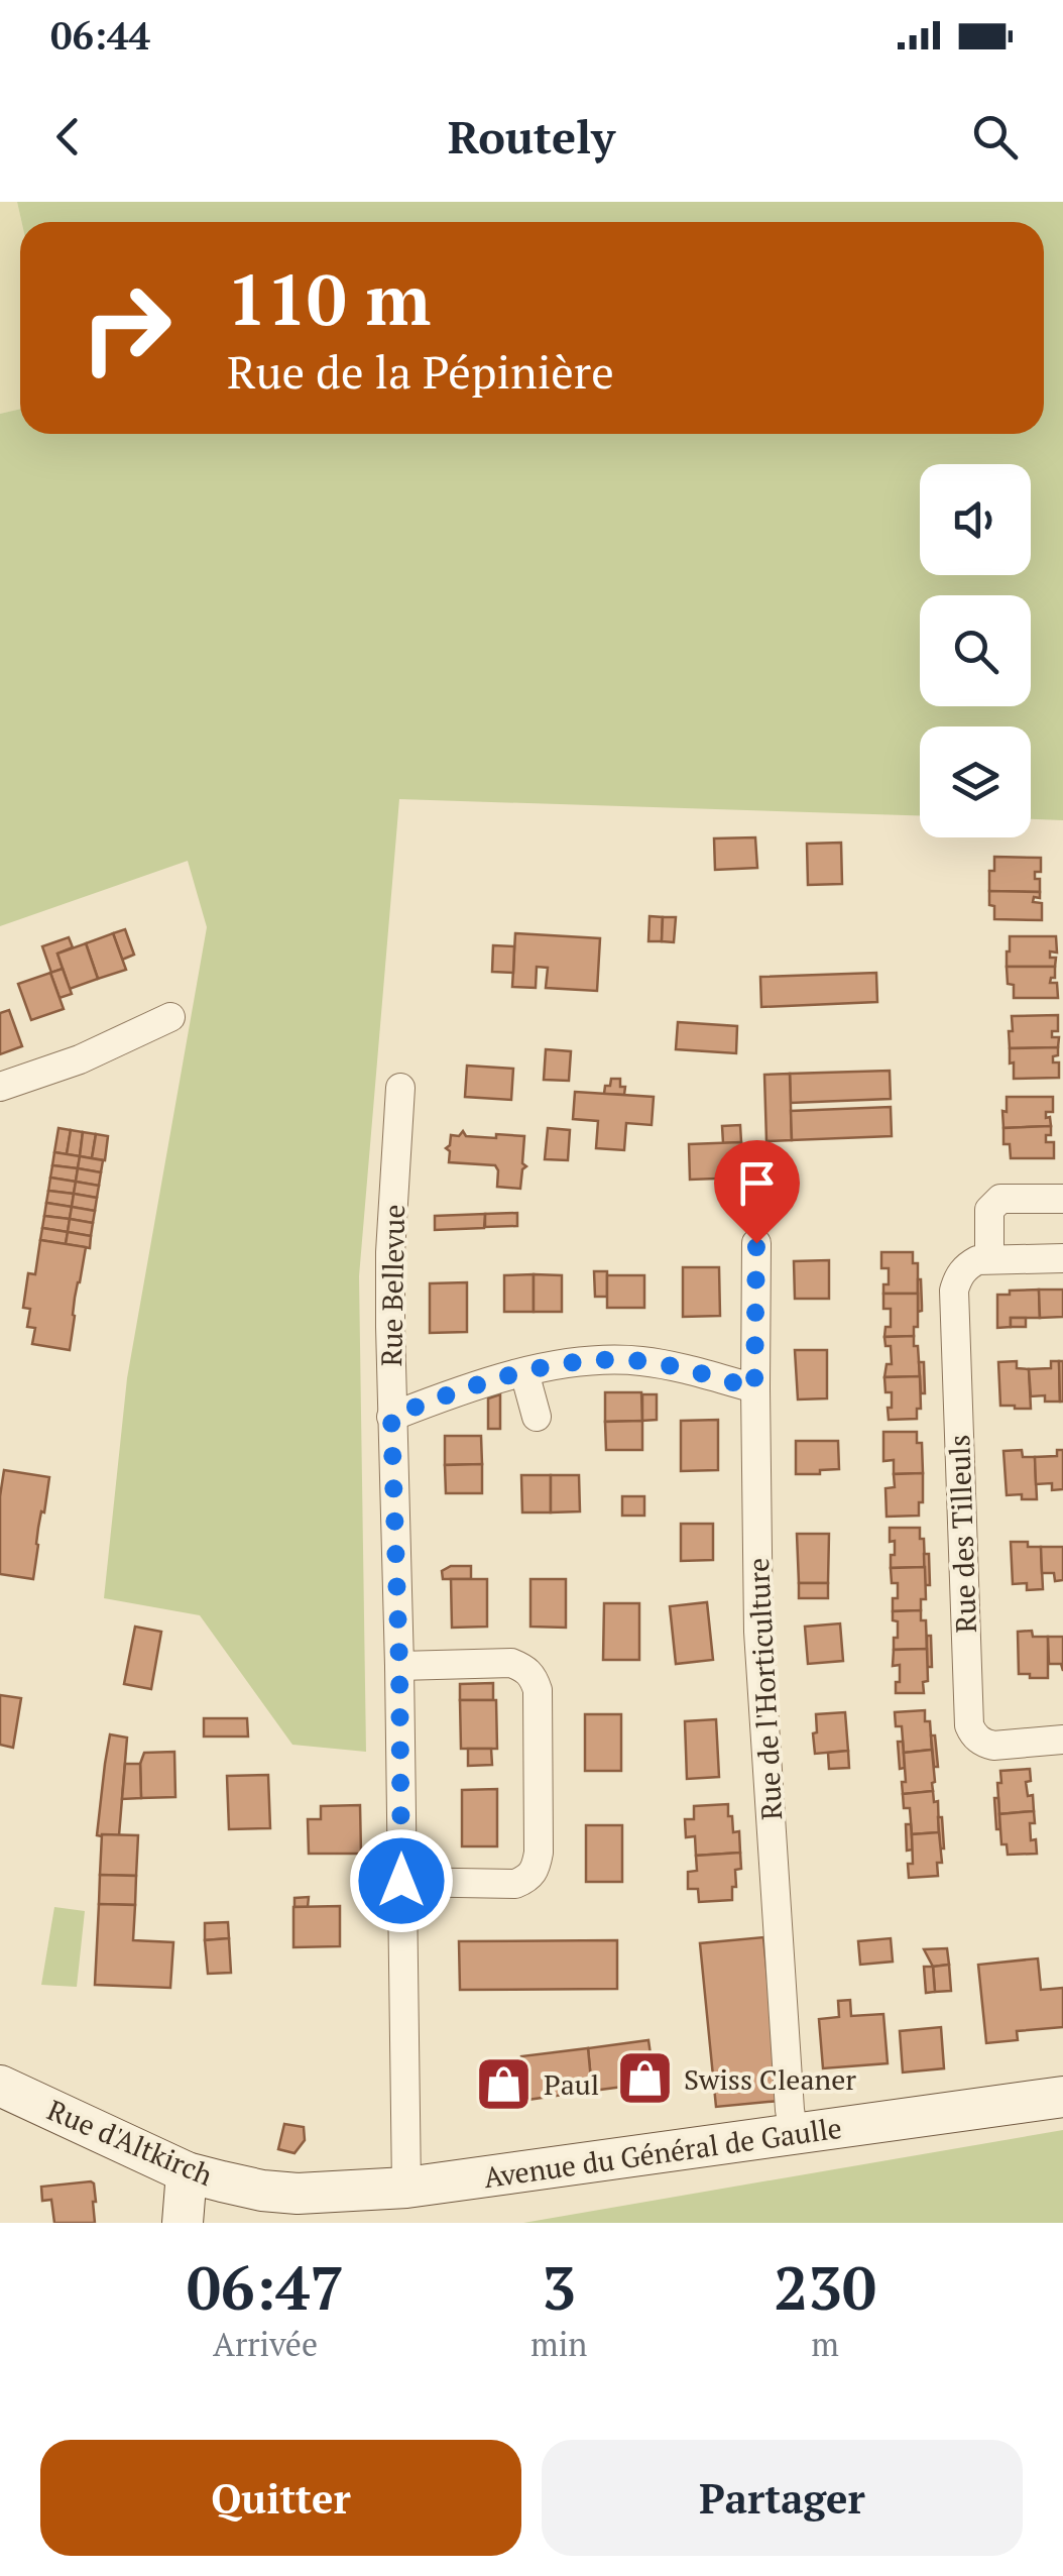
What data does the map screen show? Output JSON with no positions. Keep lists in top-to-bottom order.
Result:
{
  "streets": {
    "main road": ["Rue d'Altkirch", "Avenue du Général de Gaulle"],
    "street": ["Rue Bellevue", "Rue des Tilleuls", "Rue de l'Horticulture"]
  },
  "crossings": [
    ["Rue Bellevue", "Avenue du Général de Gaulle"],
    ["Rue de l'Horticulture", "Avenue du Général de Gaulle"],
    ["Rue d'Altkirch", "Avenue du Général de Gaulle"]
  ],
  "places": {
    "shop": ["Swiss Cleaner", "Paul"]
  },
  "page": {
    "status": "06:44",
    "header": "Routely",
    "turn": ["110 m", "Rue de la Pépinière"],
    "eta": [
      "06:47",
      "Arrivée",
      "3",
      "min",
      "230",
      "m"
    ],
    "buttons": ["Quitter", "Partager"]
  }
}
